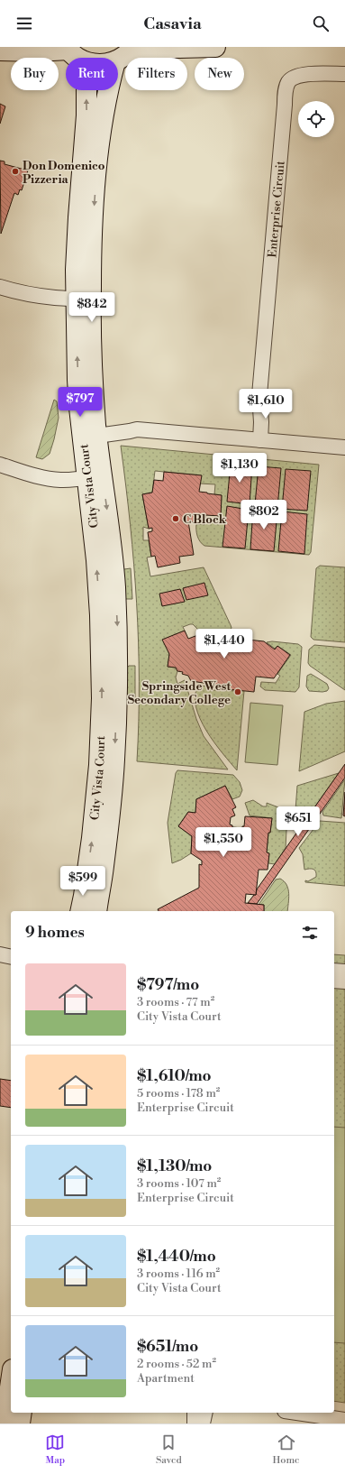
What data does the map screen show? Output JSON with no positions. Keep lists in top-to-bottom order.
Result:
{
  "streets": {
    "street": ["Enterprise Circuit", "City Vista Court"]
  },
  "places": ["Don Domenico Pizzeria", "C Block", "Springside West Secondary College"],
  "page": {
    "header": "Casavia",
    "chip": [
      "Buy",
      "Rent",
      "Filters",
      "New"
    ],
    "price": [
      "$842",
      "$797",
      "$1,610",
      "$1,130",
      "$802",
      "$1,440",
      "$651",
      "$1,550",
      "$599"
    ],
    "heading": "9 homes",
    "list": [
      {
        "name": "$797/mo",
        "note": "3 rooms · 77 m² · City Vista Court"
      },
      {
        "name": "$1,610/mo",
        "note": "5 rooms · 178 m² · Enterprise Circuit"
      },
      {
        "name": "$1,130/mo",
        "note": "3 rooms · 107 m² · Enterprise Circuit"
      },
      {
        "name": "$1,440/mo",
        "note": "3 rooms · 116 m² · City Vista Court"
      },
      {
        "name": "$651/mo",
        "note": "2 rooms · 52 m² · Apartment"
      }
    ],
    "tabs": ["Map", "Saved", "Home"]
  }
}
